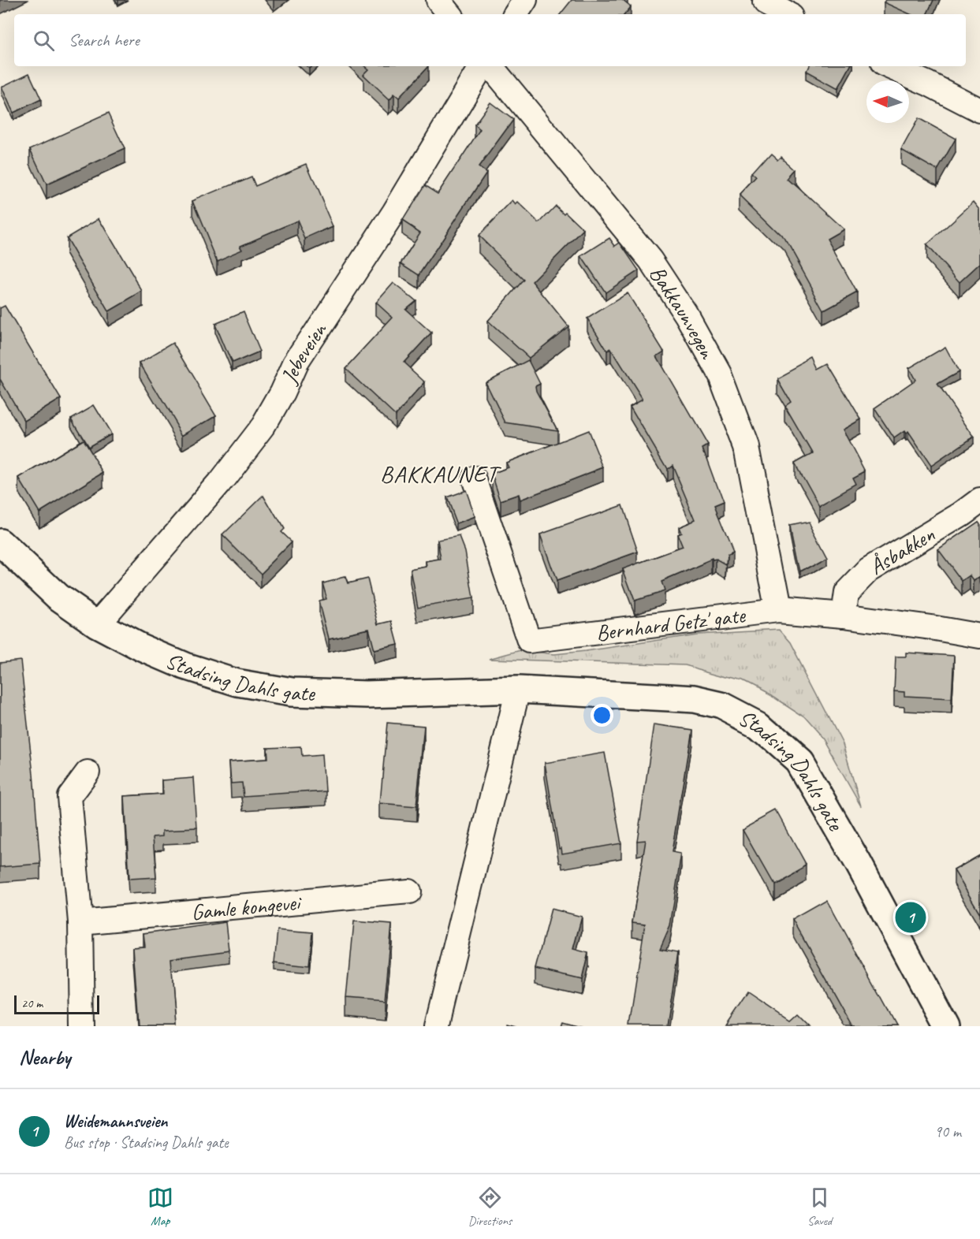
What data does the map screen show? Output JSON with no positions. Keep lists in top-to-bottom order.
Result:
{
  "streets": {
    "main road": ["Stadsing Dahls gate"],
    "street": [
      "Bakkaunvegen",
      "Jebeveien",
      "Åsbakken",
      "Bernhard Getz' gate",
      "Gamle kongevei"
    ]
  },
  "crossings": [
    ["Bakkaunvegen", "Bernhard Getz' gate"],
    ["Jebeveien", "Stadsing Dahls gate"],
    ["Åsbakken", "Bernhard Getz' gate"]
  ],
  "districts": ["BAKKAUNET"],
  "scale_bar": "20 m",
  "north": "left",
  "page": {
    "search": "Search here",
    "pins": "1",
    "scale": "20 m",
    "heading": "Nearby",
    "list": [
      {
        "mark": "1",
        "name": "Weidemannsveien",
        "note": "Bus stop · Stadsing Dahls gate",
        "value": "90 m"
      }
    ],
    "nav": ["Map", "Directions", "Saved"]
  }
}
